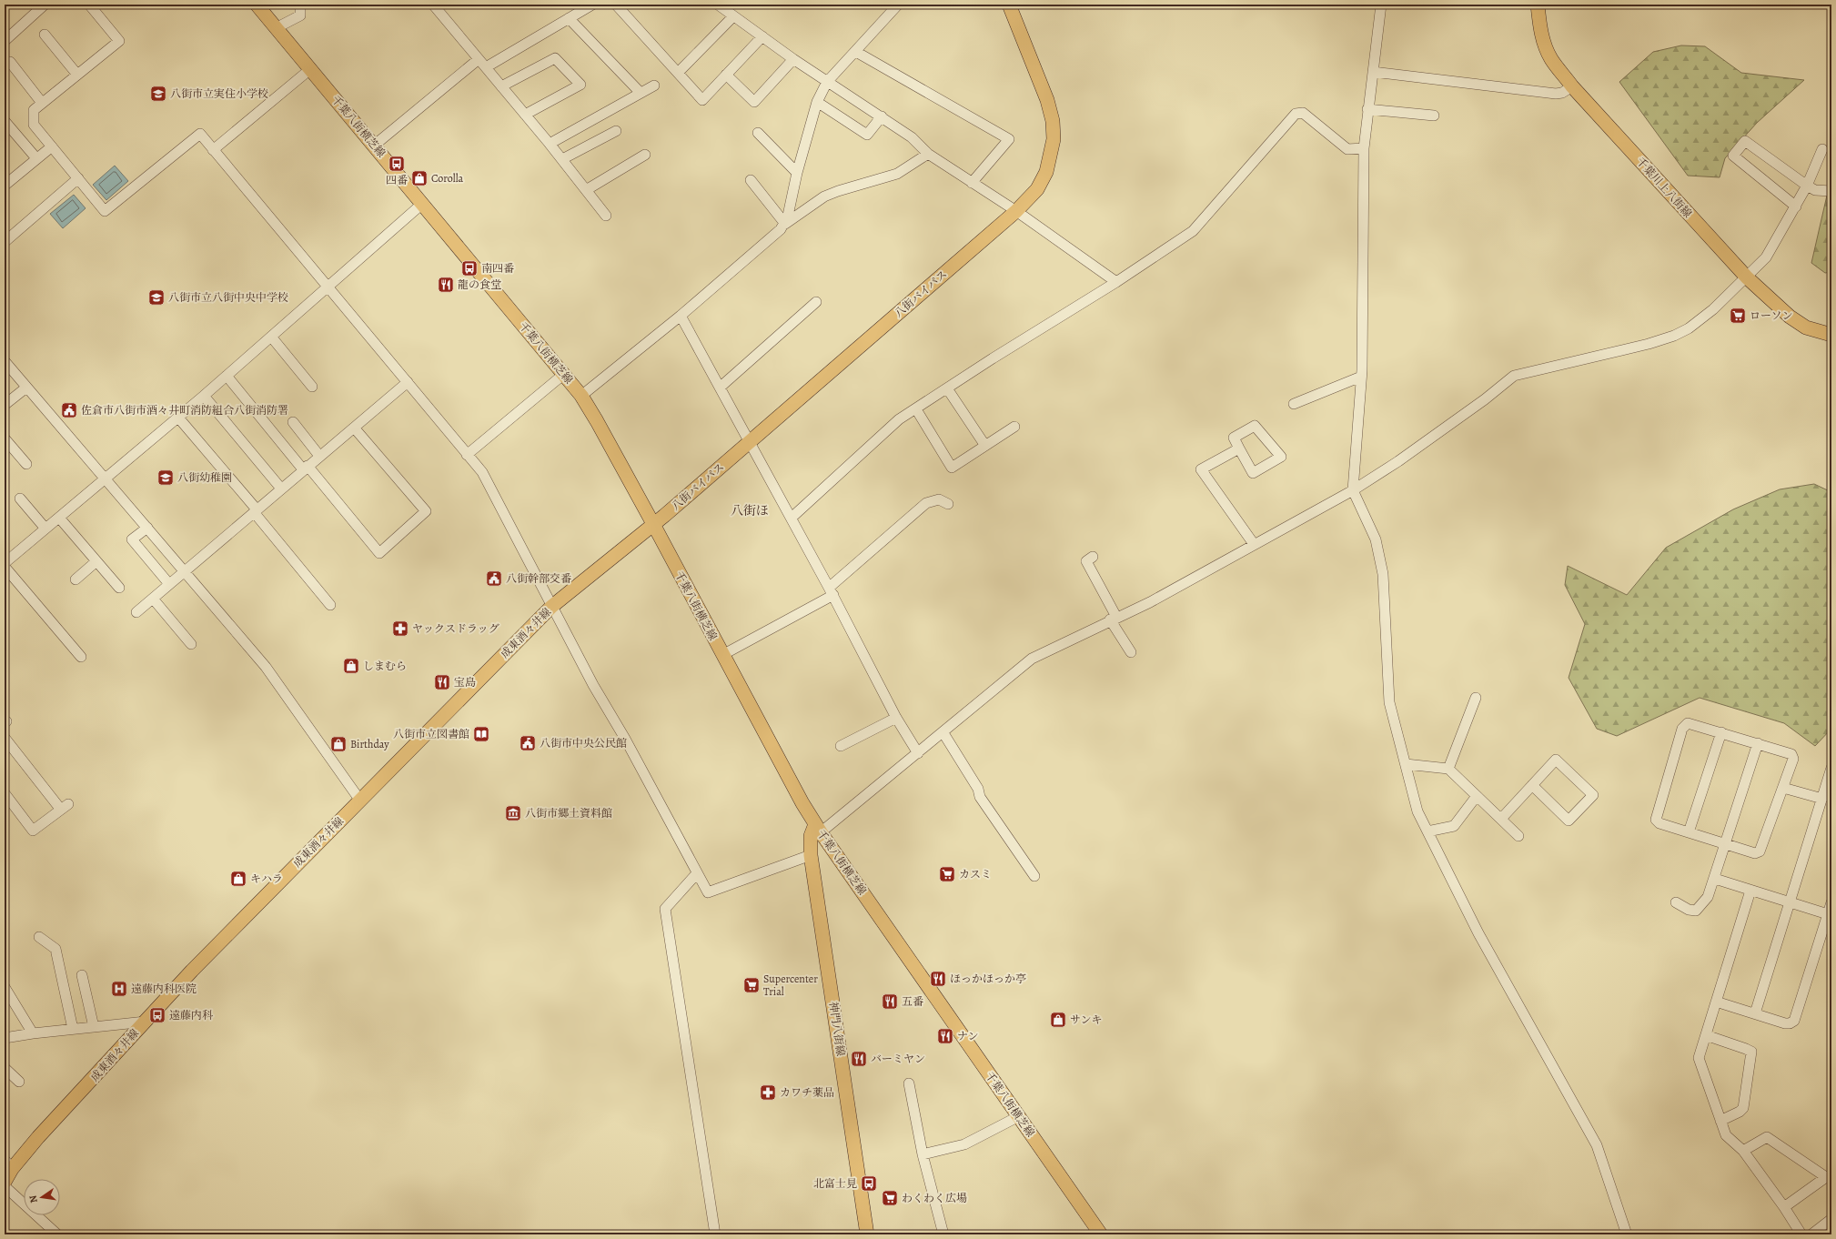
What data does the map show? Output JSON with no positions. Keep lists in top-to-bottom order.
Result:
{
  "streets": {
    "main road": [
      "千葉八街横芝線",
      "千葉川上八街線",
      "八街バイパス",
      "成東酒々井線",
      "神門八街線"
    ]
  },
  "crossings": [
    ["千葉八街横芝線", "八街バイパス"],
    ["千葉八街横芝線", "成東酒々井線"],
    ["千葉八街横芝線", "神門八街線"],
    ["八街バイパス", "成東酒々井線"]
  ],
  "districts": ["八街ほ"],
  "places": {
    "school or university": ["八街市立実住小学校", "八街市立八街中央中学校", "八街幼稚園"],
    "bus stop": [
      "四番",
      "南四番",
      "遠藤内科",
      "北富士見"
    ],
    "shop": [
      "Corolla",
      "しまむら",
      "Birthday",
      "キハラ",
      "サンキ"
    ],
    "restaurant": [
      "龍の食堂",
      "宝島",
      "ほっかほっか亭",
      "五番",
      "ナン",
      "バーミヤン"
    ],
    "supermarket": [
      "ローソン",
      "カスミ",
      "Supercenter Trial",
      "わくわく広場"
    ],
    "public building": ["佐倉市八街市酒々井町消防組合八街消防署", "八街幹部交番", "八街市中央公民館"],
    "pharmacy": ["ヤックスドラッグ", "カワチ薬品"],
    "library": ["八街市立図書館"],
    "museum": ["八街市郷土資料館"],
    "hospital": ["遠藤内科医院"]
  },
  "north": "left"
}
